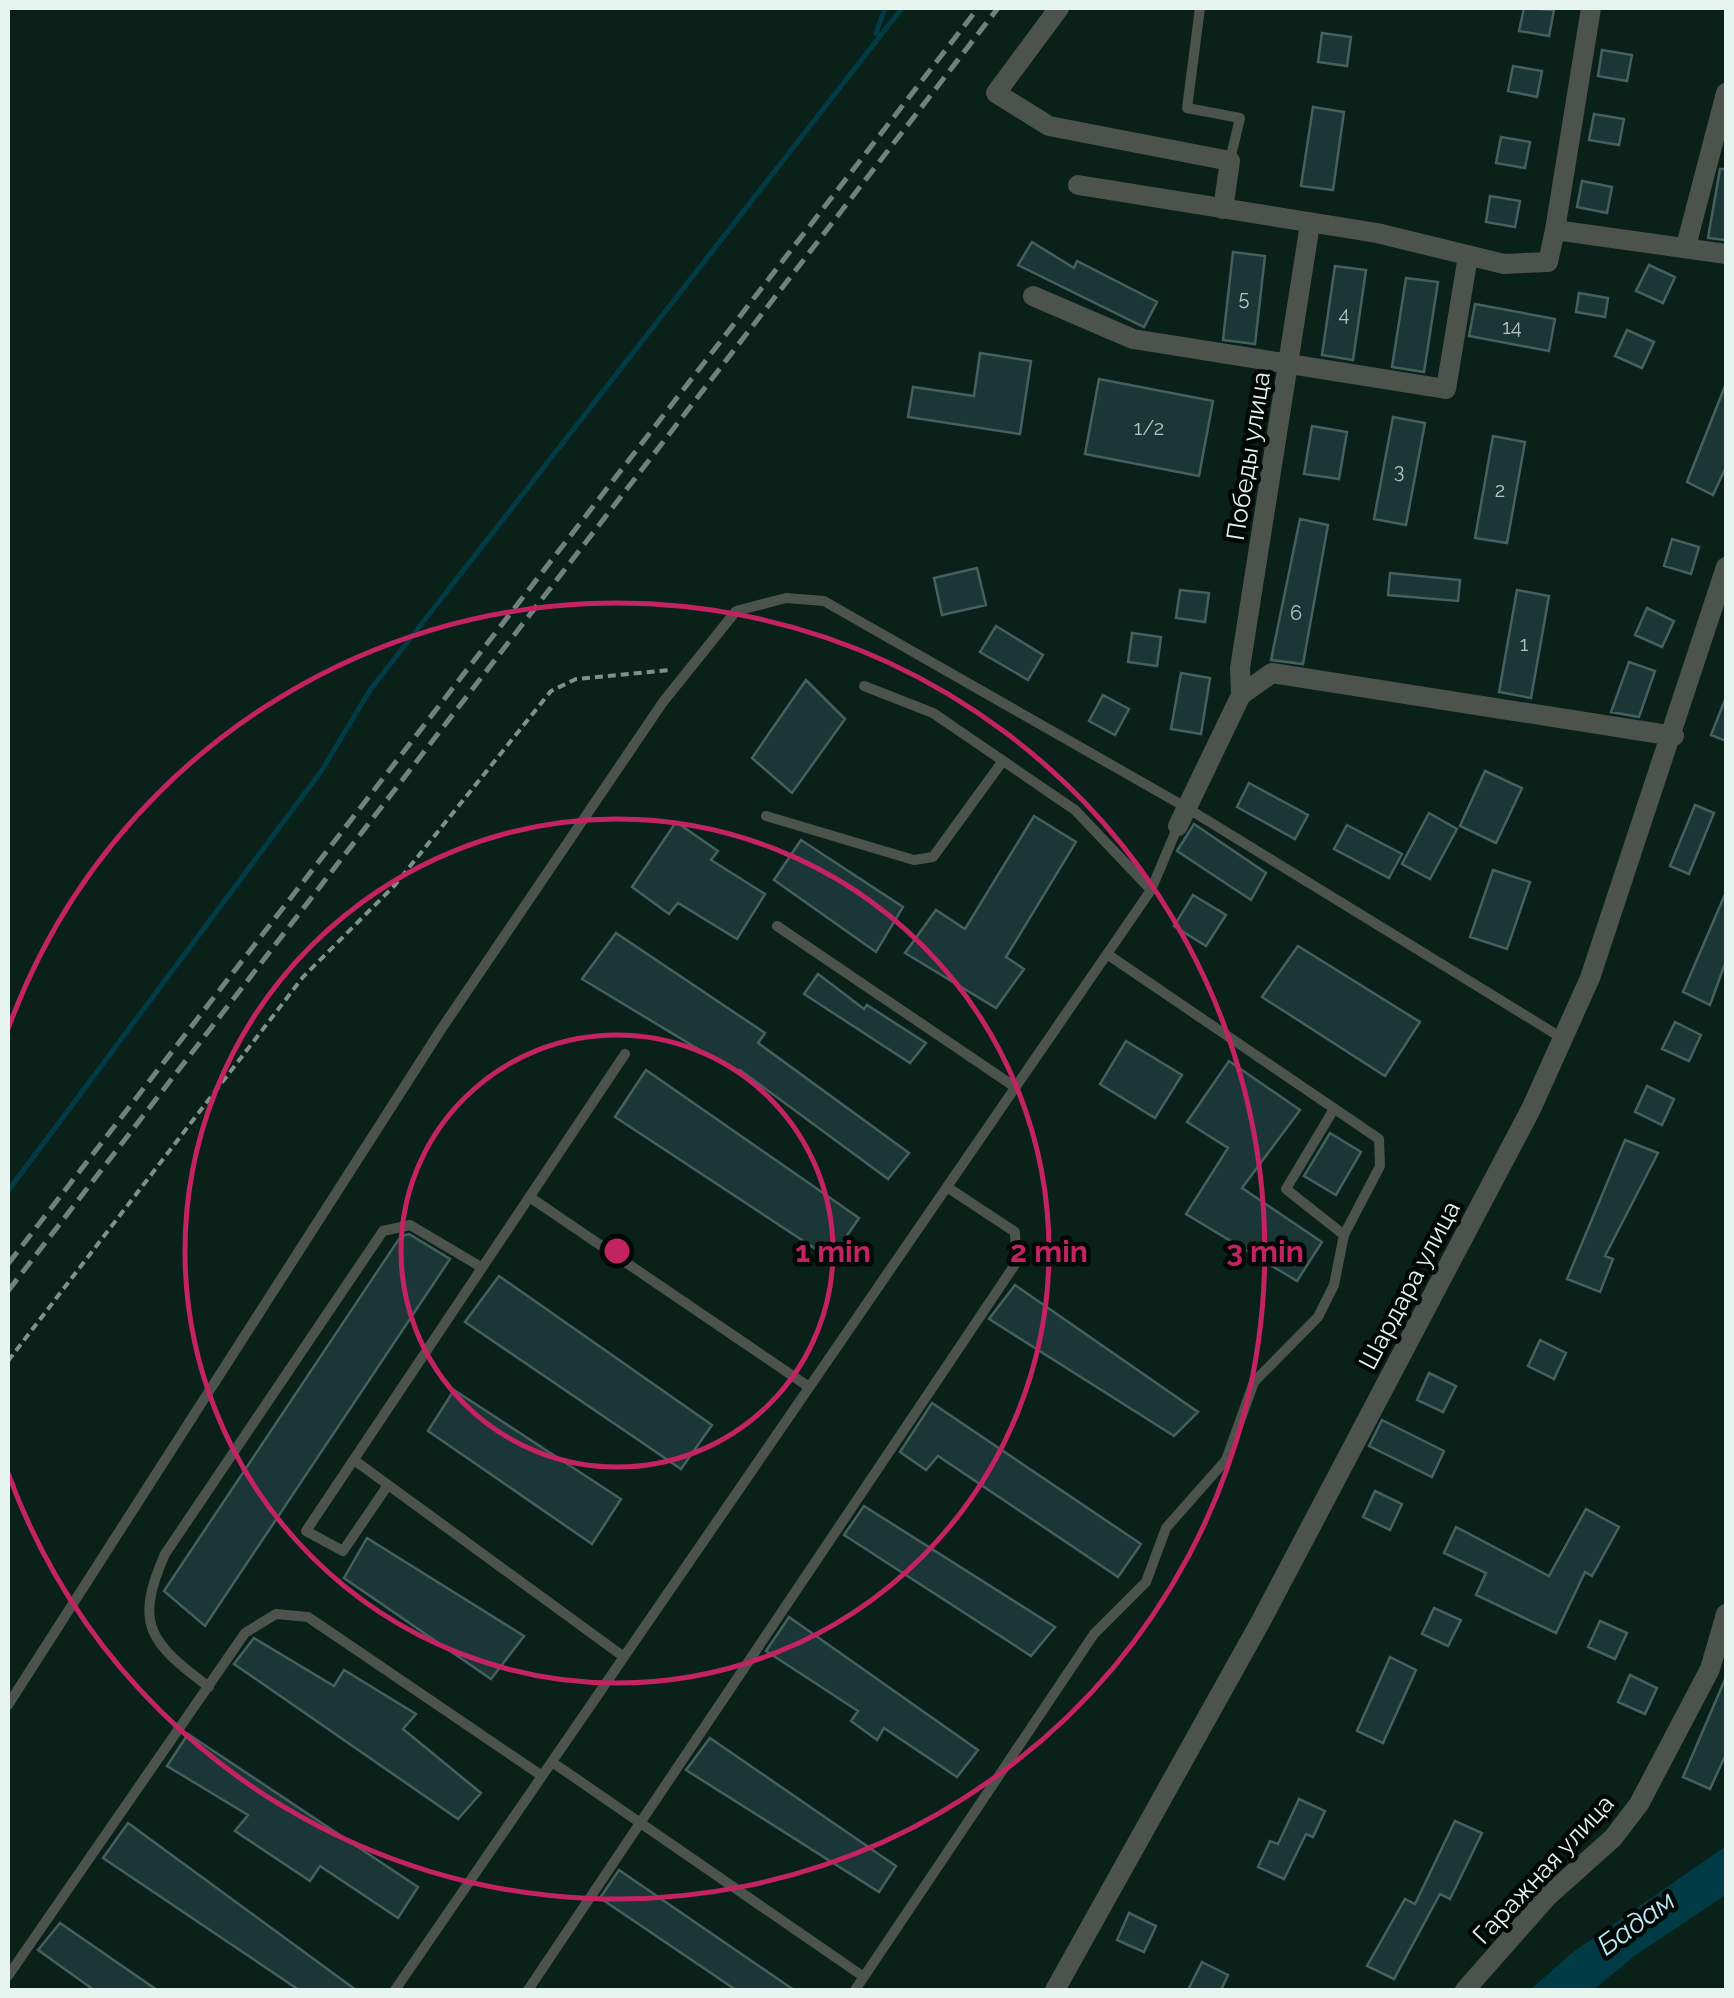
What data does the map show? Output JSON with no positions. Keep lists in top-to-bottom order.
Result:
{
  "streets": {
    "street": ["Победы улица", "Шардара улица", "Гаражная улица"]
  },
  "water": ["Бадам"],
  "house_numbers": [
    "5",
    "4",
    "14",
    "1/2",
    "3",
    "2",
    "6",
    "1"
  ],
  "rings": ["1 min", "2 min", "3 min"]
}
